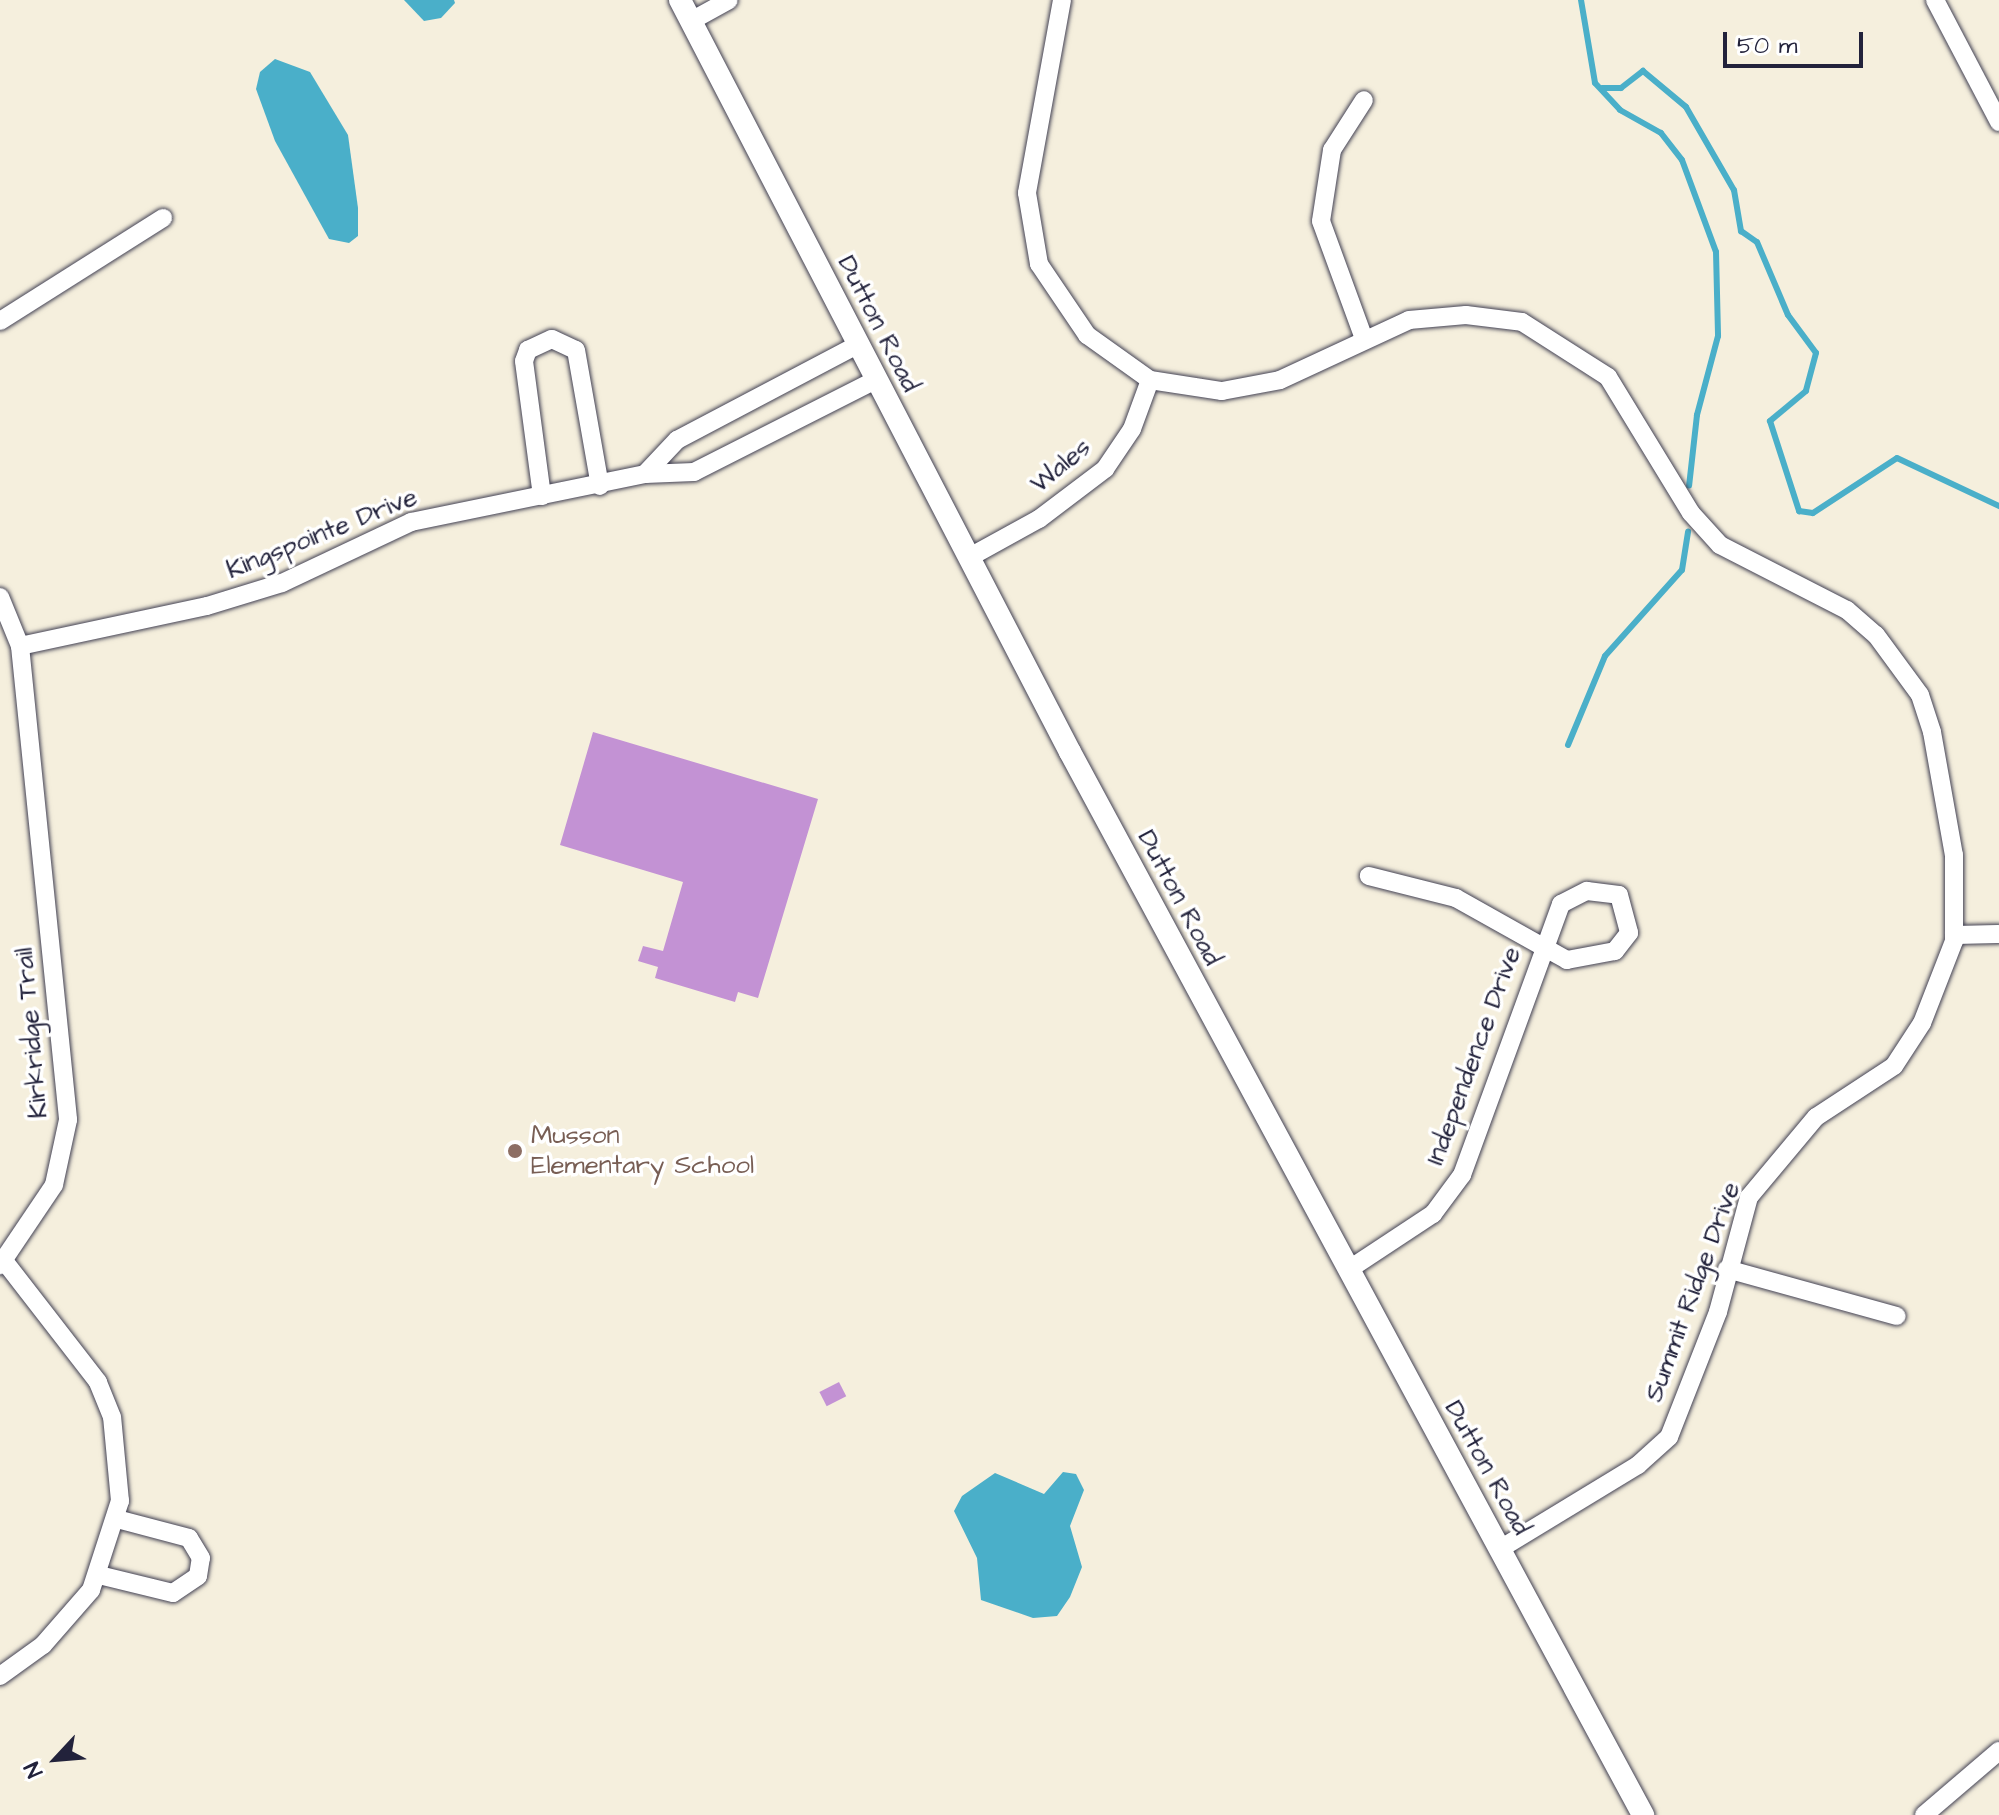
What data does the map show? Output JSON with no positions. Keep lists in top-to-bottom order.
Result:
{
  "streets": {
    "street": [
      "Dutton Road",
      "Wales",
      "Kingspointe Drive",
      "Kirkridge Trail",
      "Independence Drive",
      "Summit Ridge Drive"
    ]
  },
  "crossings": [
    ["Dutton Road", "Wales"],
    ["Dutton Road", "Kingspointe Drive"],
    ["Dutton Road", "Independence Drive"],
    ["Dutton Road", "Summit Ridge Drive"],
    ["Wales", "Summit Ridge Drive"],
    ["Kingspointe Drive", "Kirkridge Trail"]
  ],
  "places": ["Musson Elementary School"],
  "scale_bar": "50 m",
  "north": "bottom left"
}
